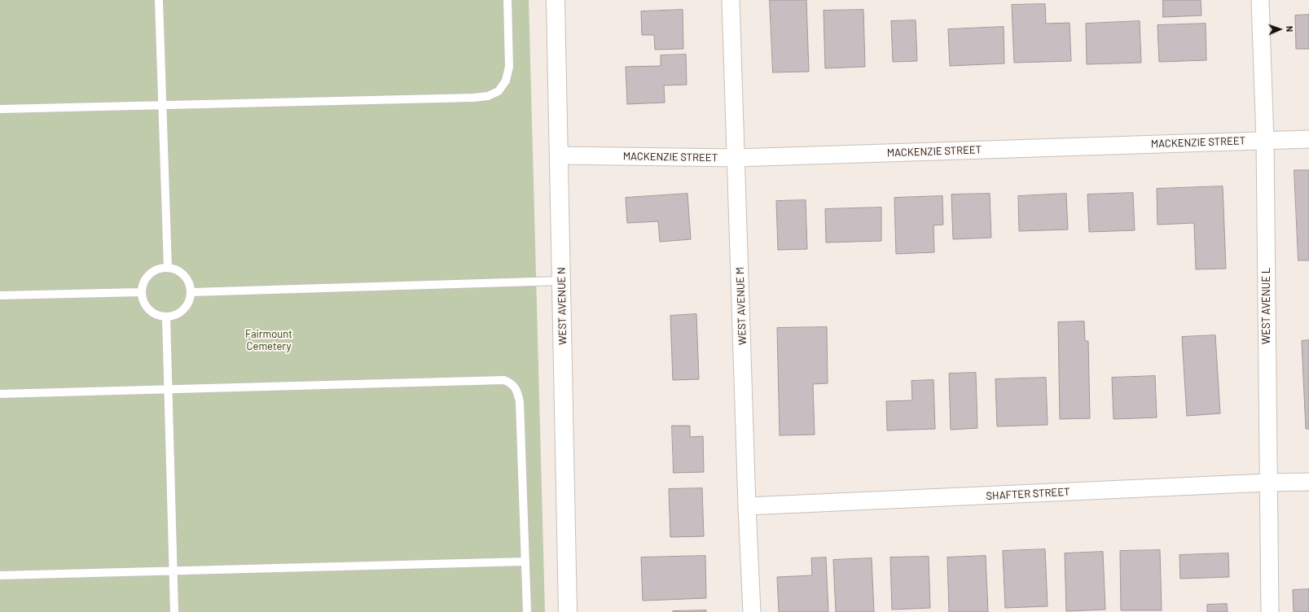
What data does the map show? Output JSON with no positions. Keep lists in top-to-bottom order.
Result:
{
  "streets": {
    "main road": ["WEST AVENUE N"],
    "street": [
      "MACKENZIE STREET",
      "WEST AVENUE M",
      "WEST AVENUE L",
      "SHAFTER STREET"
    ]
  },
  "crossings": [
    ["MACKENZIE STREET", "WEST AVENUE N"],
    ["MACKENZIE STREET", "WEST AVENUE M"],
    ["MACKENZIE STREET", "WEST AVENUE L"],
    ["WEST AVENUE M", "SHAFTER STREET"],
    ["WEST AVENUE L", "SHAFTER STREET"]
  ],
  "parks": ["Fairmount Cemetery"],
  "north": "right"
}
